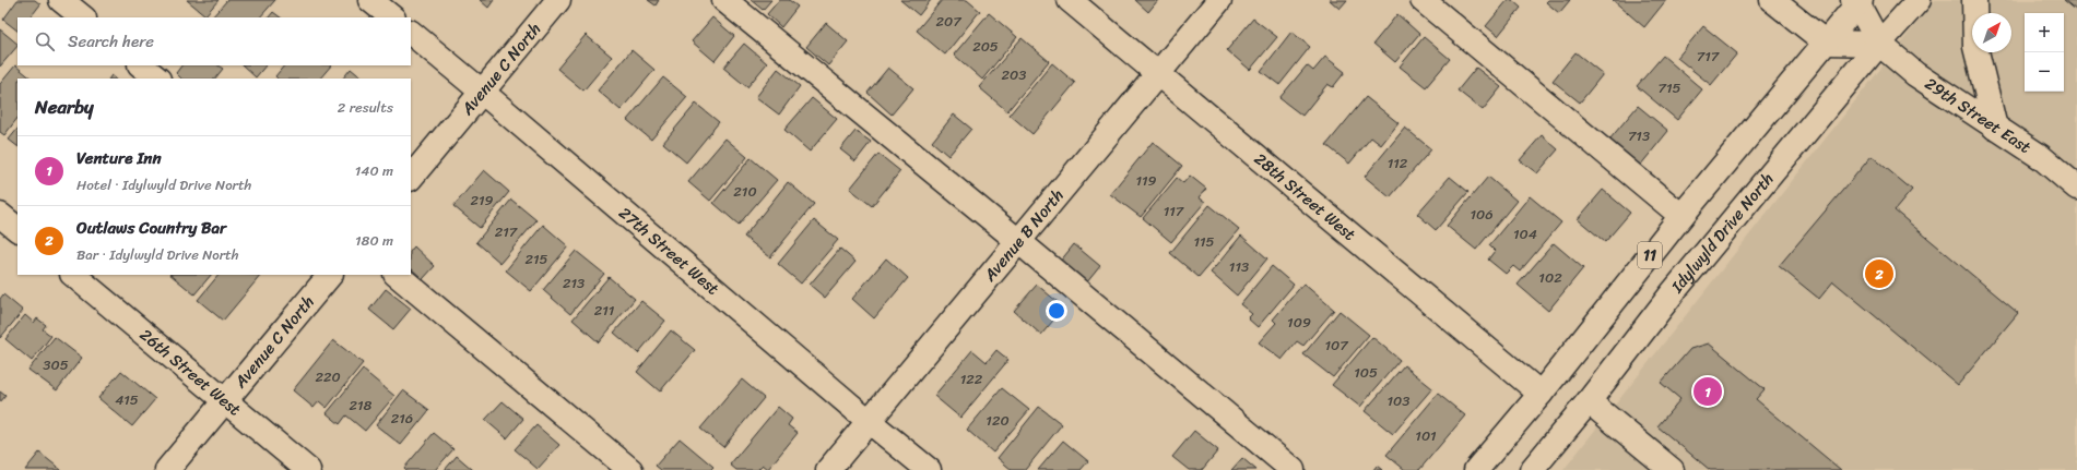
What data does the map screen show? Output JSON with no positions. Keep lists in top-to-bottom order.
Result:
{
  "streets": {
    "street": [
      "Avenue C North",
      "29th Street East",
      "28th Street West",
      "Idylwyld Drive North",
      "Avenue B North",
      "27th Street West",
      "11",
      "26th Street West"
    ]
  },
  "crossings": [
    ["Avenue C North", "27th Street West"],
    ["Avenue C North", "26th Street West"],
    ["29th Street East", "Idylwyld Drive North"],
    ["28th Street West", "Avenue B North"],
    ["28th Street West", "11"],
    ["Avenue B North", "27th Street West"]
  ],
  "house_numbers": [
    "207",
    "205",
    "717",
    "203",
    "715",
    "713",
    "112",
    "119",
    "210",
    "219",
    "117",
    "106",
    "217",
    "104",
    "115",
    "215",
    "113",
    "102",
    "213",
    "211",
    "109",
    "107",
    "305",
    "105",
    "220",
    "122",
    "415",
    "103",
    "218",
    "216",
    "120",
    "101"
  ],
  "north": "top right",
  "page": {
    "map_buttons": ["+", "−"],
    "search": "Search here",
    "heading": ["Nearby", "2 results"],
    "list": [
      {
        "mark": "1",
        "name": "Venture Inn",
        "note": "Hotel · Idylwyld Drive North",
        "value": "140 m"
      },
      {
        "mark": "2",
        "name": "Outlaws Country Bar",
        "note": "Bar · Idylwyld Drive North",
        "value": "180 m"
      }
    ],
    "pins": ["2", "1"]
  }
}
